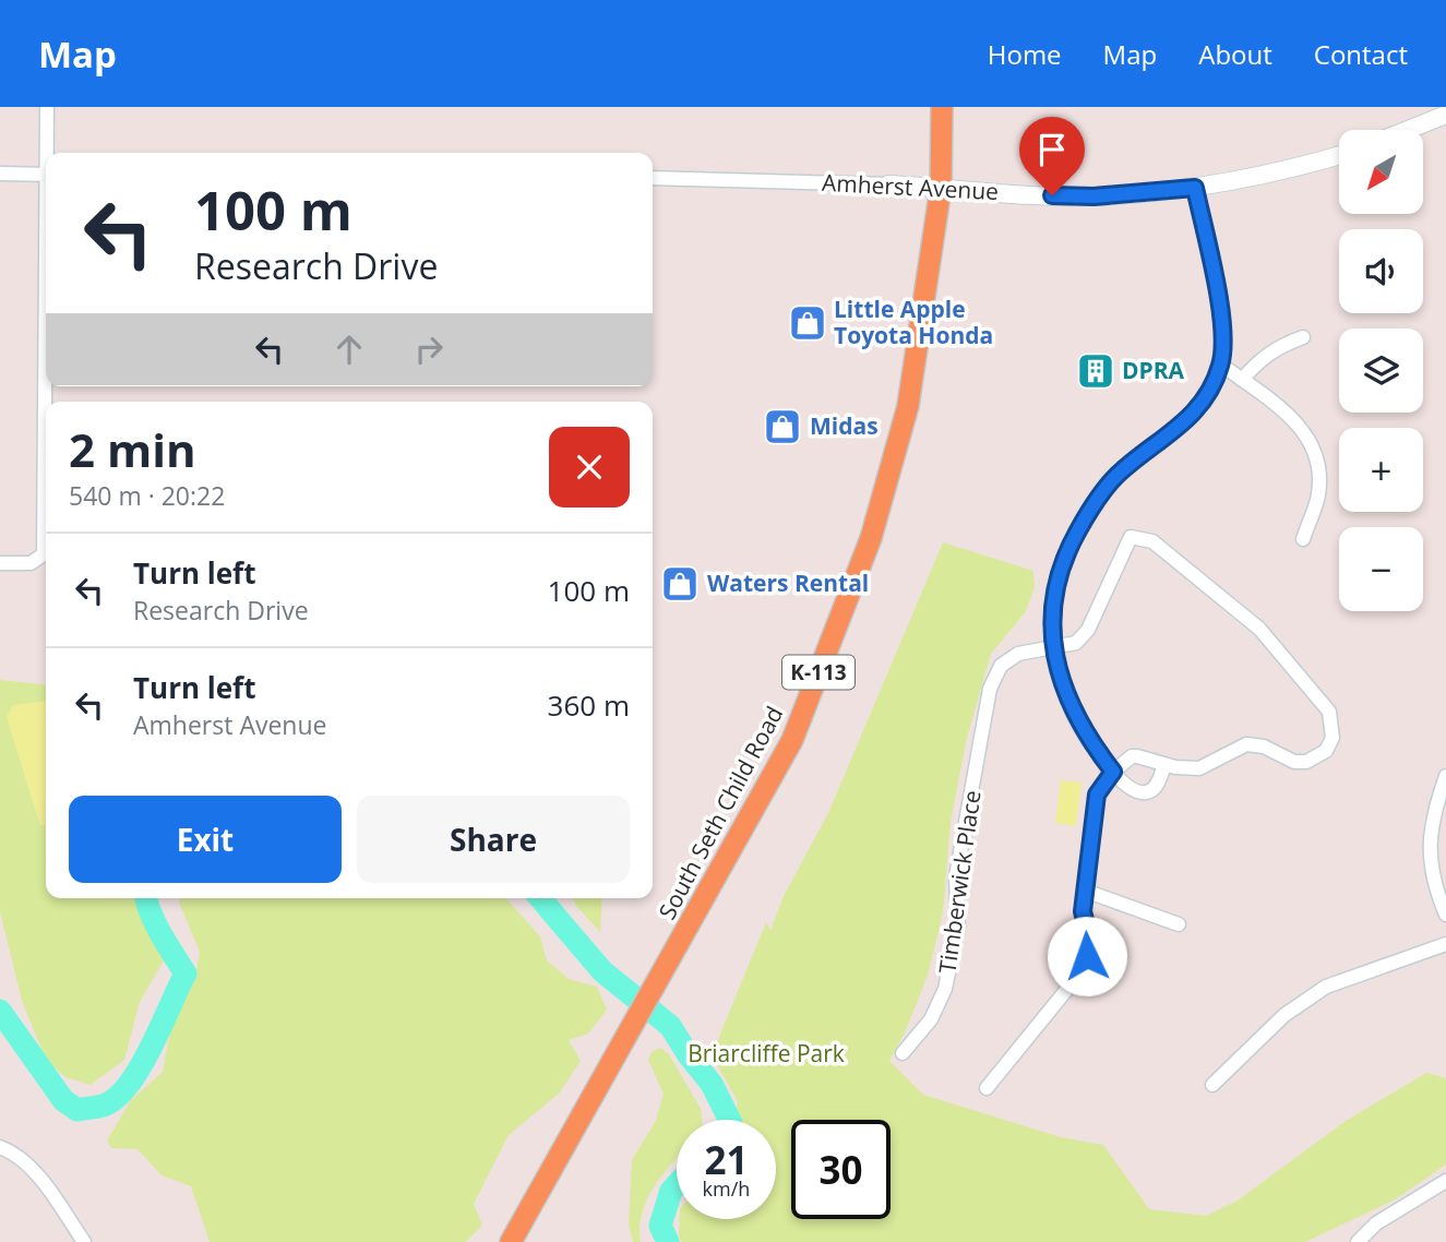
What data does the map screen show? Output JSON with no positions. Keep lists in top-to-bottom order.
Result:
{
  "streets": {
    "main road": ["K-113", "South Seth Child Road"],
    "street": ["Amherst Avenue", "Timberwick Place"]
  },
  "crossings": [
    ["Amherst Avenue", "South Seth Child Road"]
  ],
  "parks": ["Briarcliffe Park"],
  "places": {
    "shop": ["Little Apple Toyota Honda", "Midas", "Waters Rental"],
    "building": ["DPRA"]
  },
  "north": "bottom left",
  "page": {
    "header": "Map",
    "nav": [
      "Home",
      "Map",
      "About",
      "Contact"
    ],
    "map_buttons": ["+", "−"],
    "turn": ["100 m", "Research Drive"],
    "heading": ["2 min", "540 m · 20:22"],
    "list": [
      {
        "name": "Turn left",
        "note": "Research Drive",
        "value": "100 m"
      },
      {
        "name": "Turn left",
        "note": "Amherst Avenue",
        "value": "360 m"
      }
    ],
    "buttons": ["Exit", "Share"],
    "speed": "21 km/h",
    "limit": "30"
  }
}
